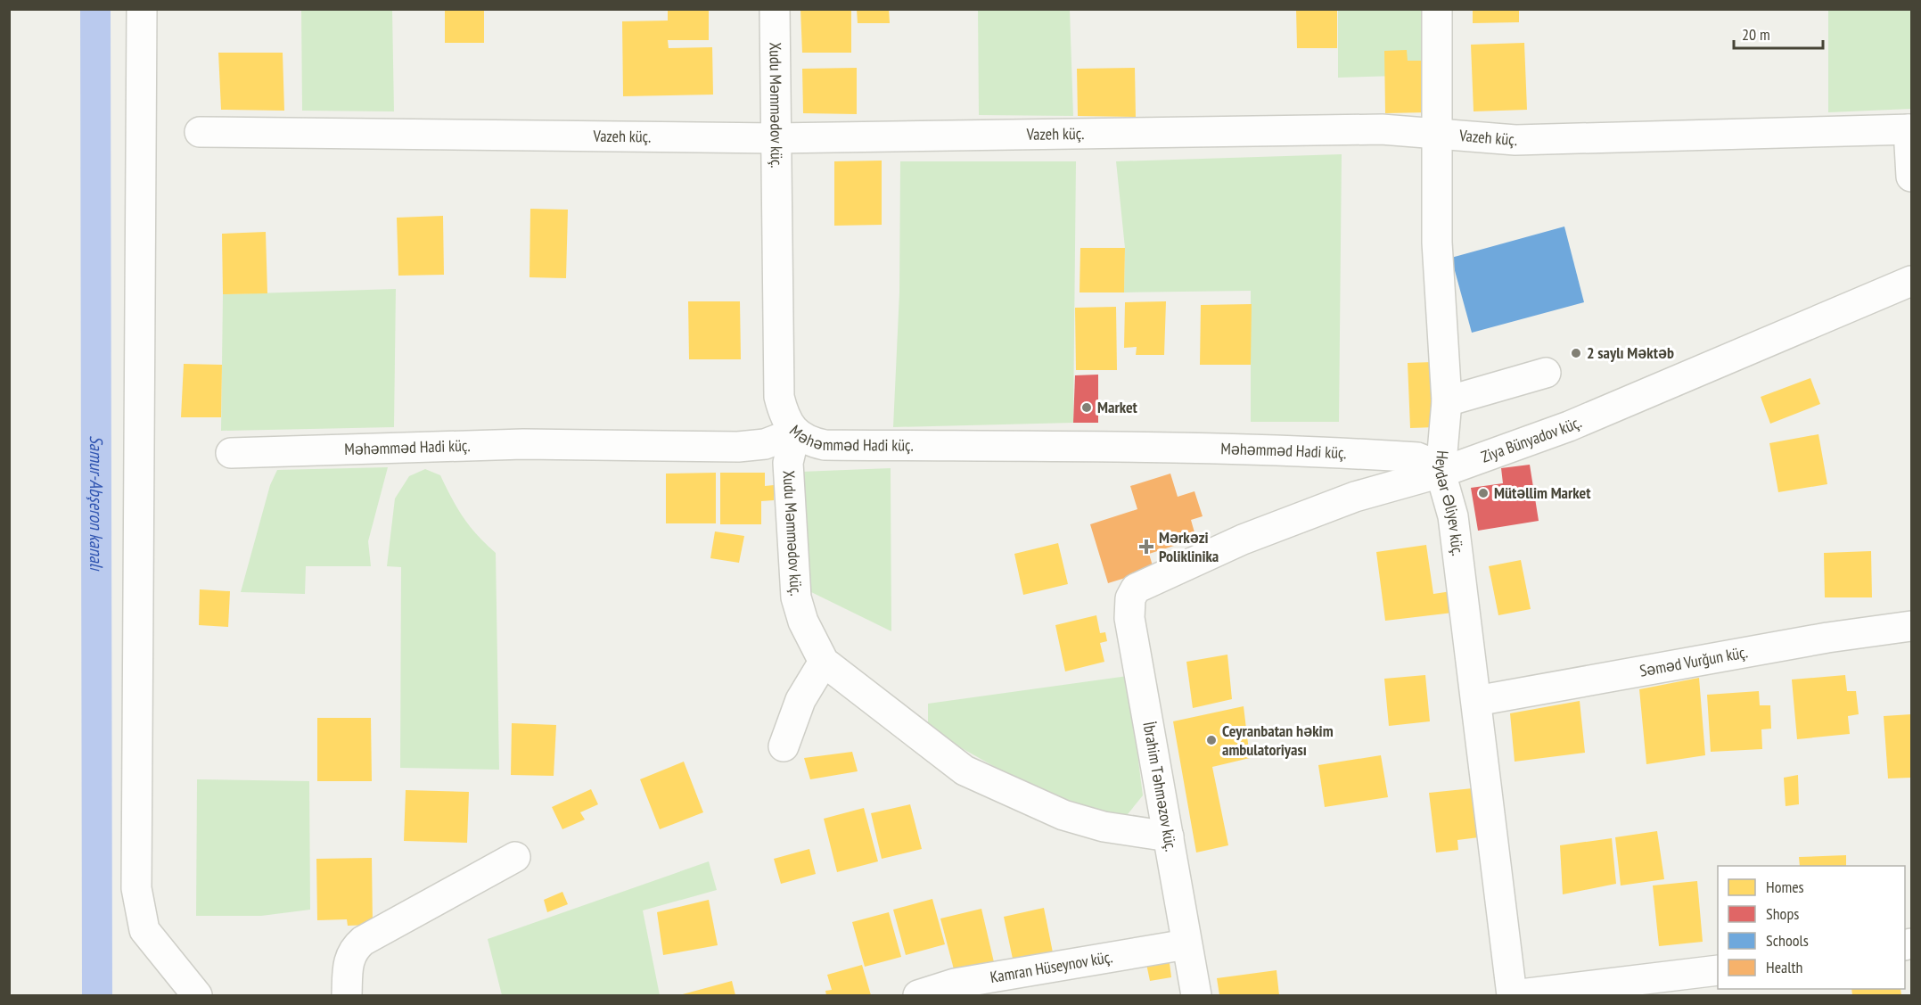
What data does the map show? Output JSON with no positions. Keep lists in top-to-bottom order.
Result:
{
  "streets": {
    "street": [
      "Xudu Məmmədov küç.",
      "Vazeh küç.",
      "Ziya Bünyadov küç.",
      "Məhəmməd Hadi küç.",
      "Heydər Əliyev küç.",
      "Səməd Vurğun küç.",
      "İbrahim Təhməzov küç.",
      "Kamran Hüseynov küç."
    ]
  },
  "crossings": [
    ["Xudu Məmmədov küç.", "Vazeh küç."],
    ["Xudu Məmmədov küç.", "Məhəmməd Hadi küç."],
    ["Xudu Məmmədov küç.", "İbrahim Təhməzov küç."],
    ["Vazeh küç.", "Heydər Əliyev küç."],
    ["Ziya Bünyadov küç.", "Məhəmməd Hadi küç."],
    ["Ziya Bünyadov küç.", "Heydər Əliyev küç."],
    ["Ziya Bünyadov küç.", "İbrahim Təhməzov küç."],
    ["Məhəmməd Hadi küç.", "Heydər Əliyev küç."],
    ["Heydər Əliyev küç.", "Səməd Vurğun küç."],
    ["İbrahim Təhməzov küç.", "Kamran Hüseynov küç."]
  ],
  "water": ["Samur-Abşeron kanalı"],
  "places": {
    "other": [
      "2 saylı Məktəb",
      "Market",
      "Mütəllim Market",
      "Ceyranbatan həkim ambulatoriyası"
    ],
    "health": ["Mərkəzi Poliklinika"]
  },
  "legend": [
    "Homes",
    "Shops",
    "Schools",
    "Health"
  ],
  "scale_bar": "20 m"
}
